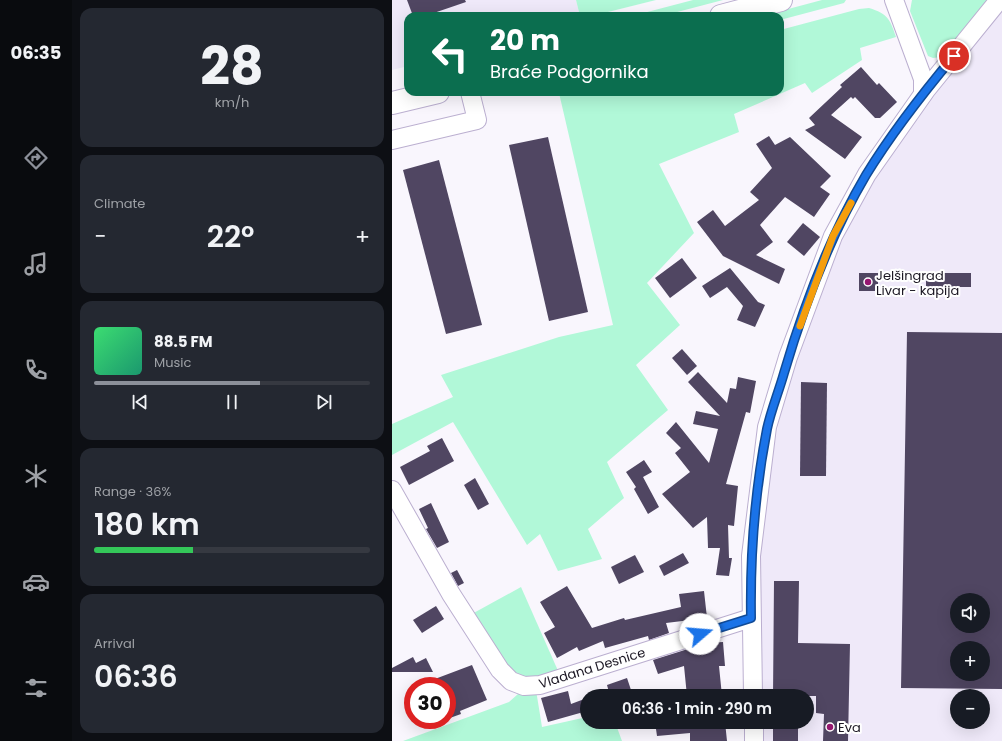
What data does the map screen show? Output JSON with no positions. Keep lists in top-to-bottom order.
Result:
{
  "streets": {
    "street": ["Vladana Desnice"]
  },
  "places": ["Jelšingrad Livar - kapija", "Eva"],
  "page": {
    "tabs": "06:35",
    "tile": [
      ["28", "km/h"],
      "Climate",
      ["Range · 36%", "180 km"],
      ["Arrival", "06:36"]
    ],
    "turn": ["20 m", "Braće Podgornika"],
    "heat": ["−", "22°", "+"],
    "song": ["88.5 FM", "Music"],
    "map_buttons": ["+", "−"],
    "limit": "30",
    "trip": "06:36 · 1 min · 290 m"
  }
}
